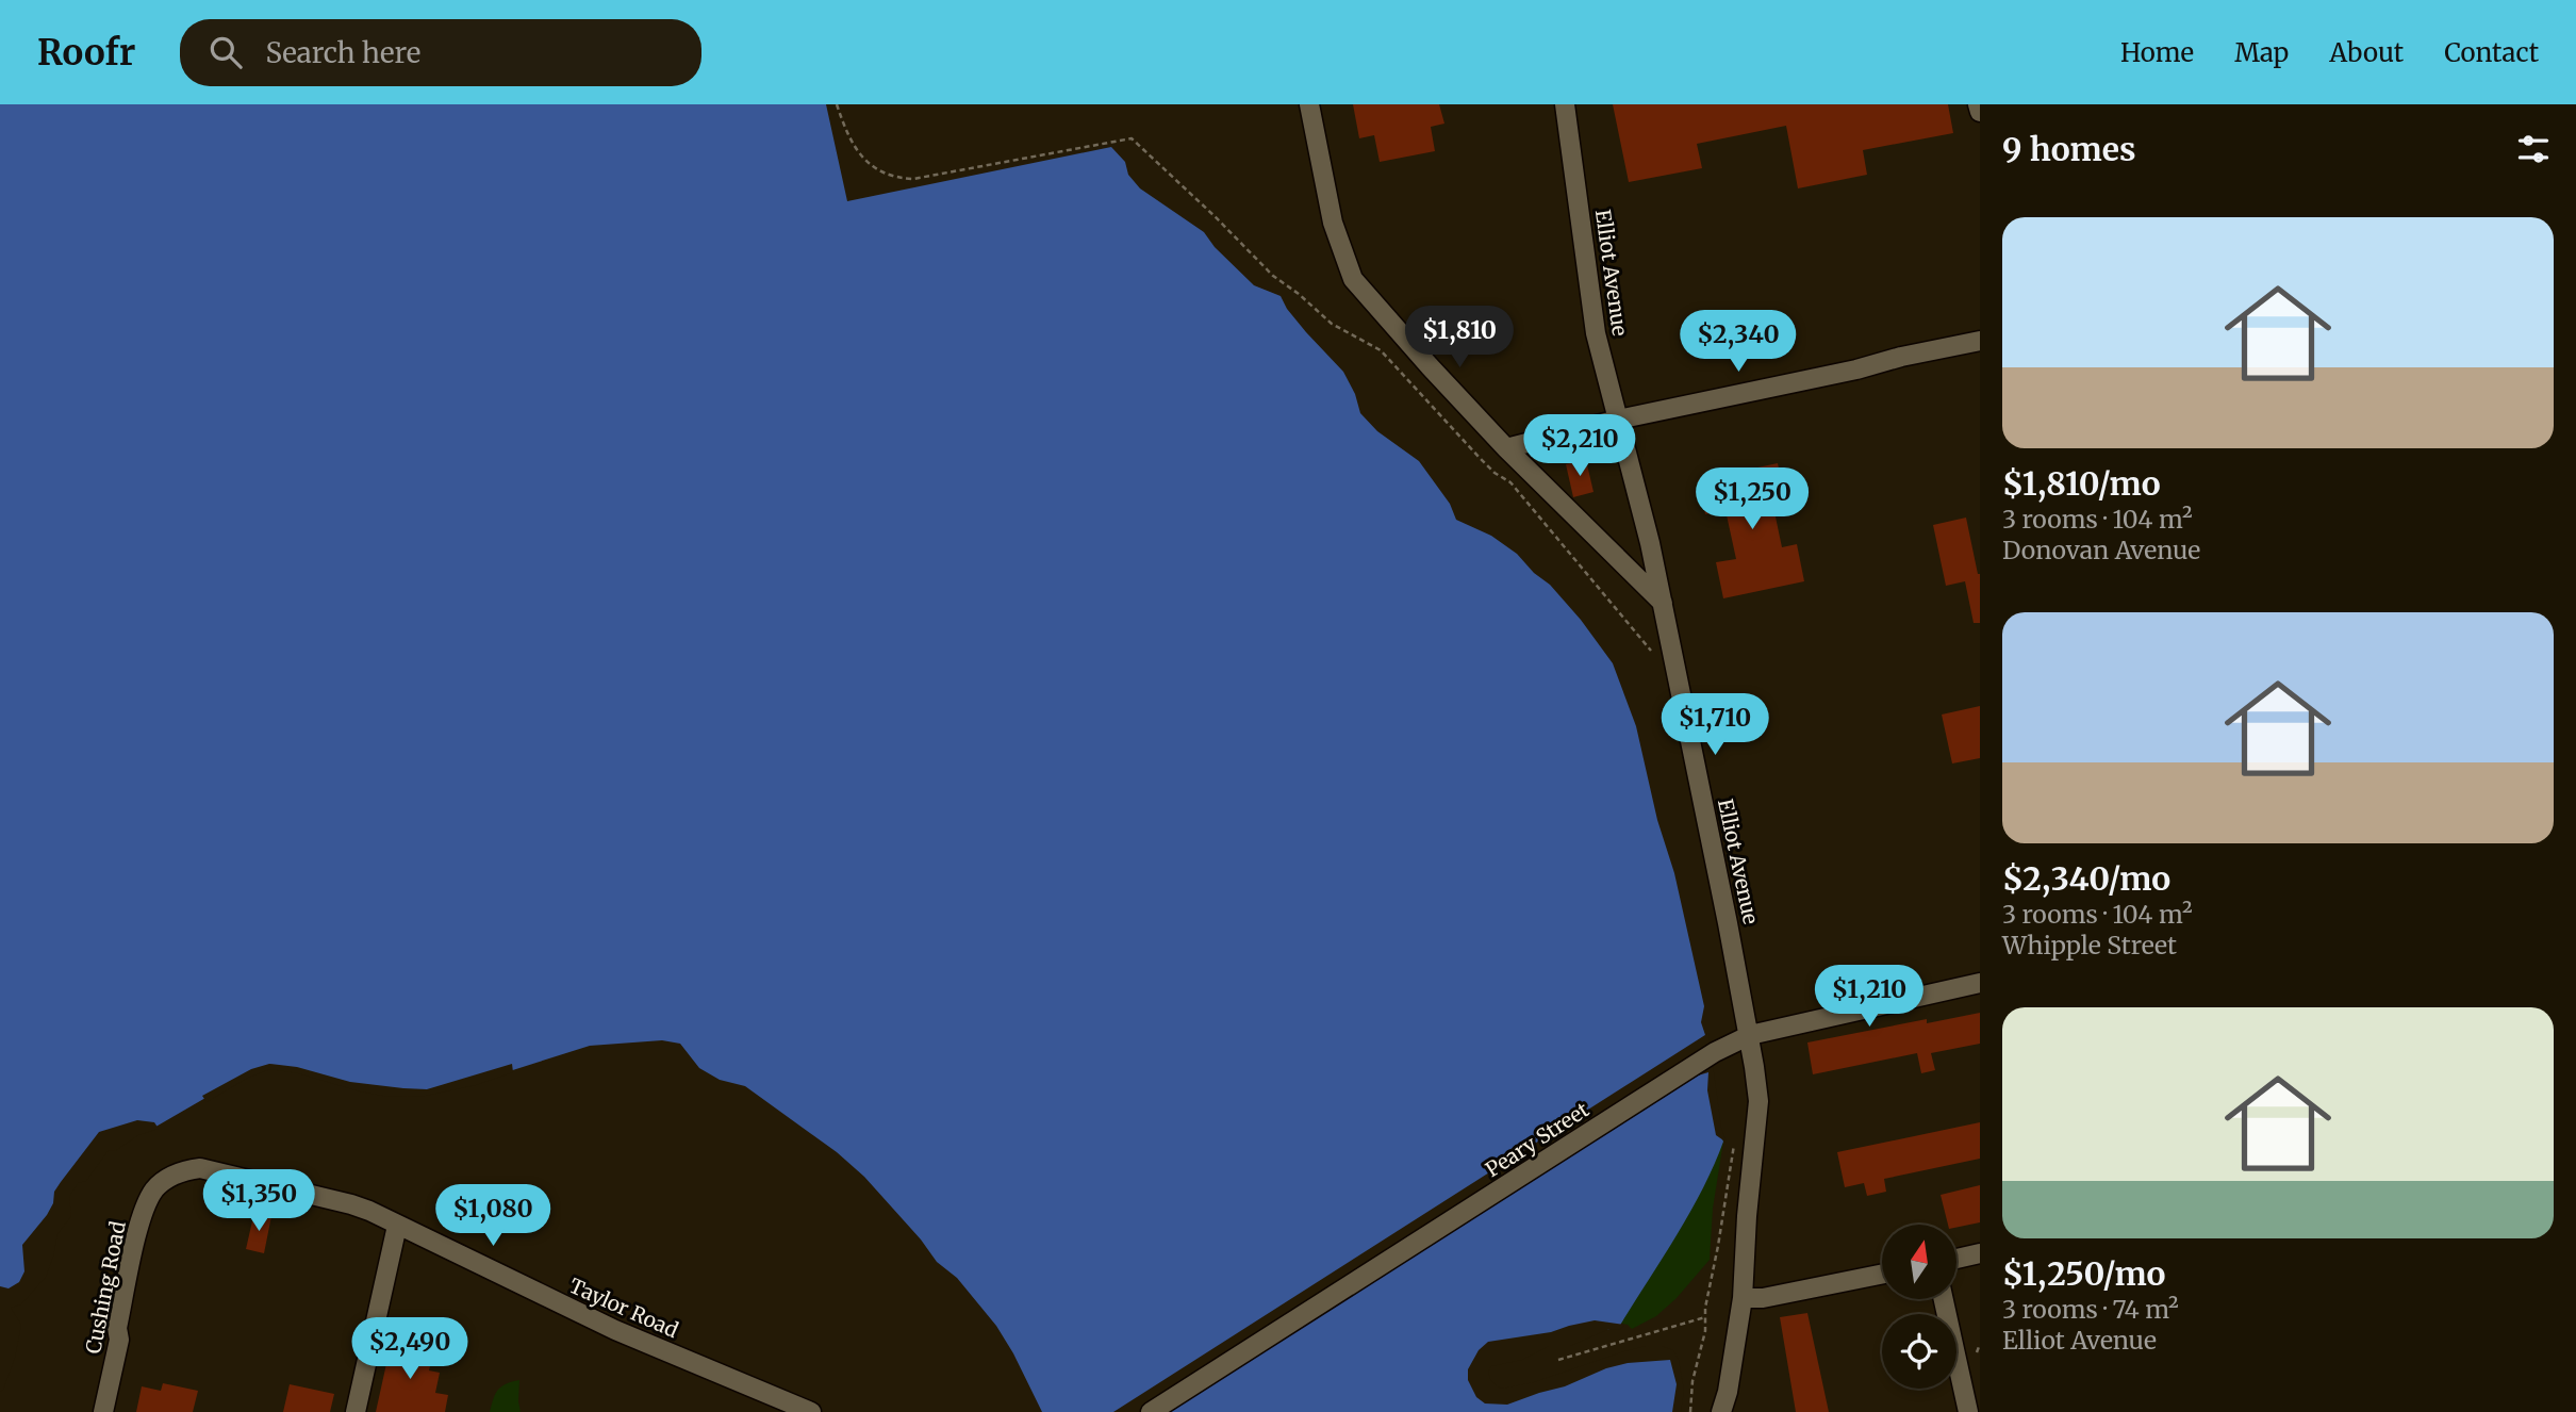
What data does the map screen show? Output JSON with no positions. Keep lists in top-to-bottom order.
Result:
{
  "streets": {
    "street": [
      "Elliot Avenue",
      "Peary Street",
      "Cushing Road",
      "Taylor Road"
    ]
  },
  "crossings": [
    ["Elliot Avenue", "Peary Street"],
    ["Cushing Road", "Taylor Road"]
  ],
  "north": "top",
  "page": {
    "header": "Roofr",
    "search": "Search here",
    "nav": [
      "Home",
      "Map",
      "About",
      "Contact"
    ],
    "heading": "9 homes",
    "list": [
      {
        "name": "$1,810/mo",
        "note": "3 rooms · 104 m² · Donovan Avenue"
      },
      {
        "name": "$2,340/mo",
        "note": "3 rooms · 104 m² · Whipple Street"
      },
      {
        "name": "$1,250/mo",
        "note": "3 rooms · 74 m² · Elliot Avenue"
      }
    ],
    "price": [
      "$1,810",
      "$2,340",
      "$2,210",
      "$1,250",
      "$1,710",
      "$1,210",
      "$1,350",
      "$1,080",
      "$2,490"
    ]
  }
}
